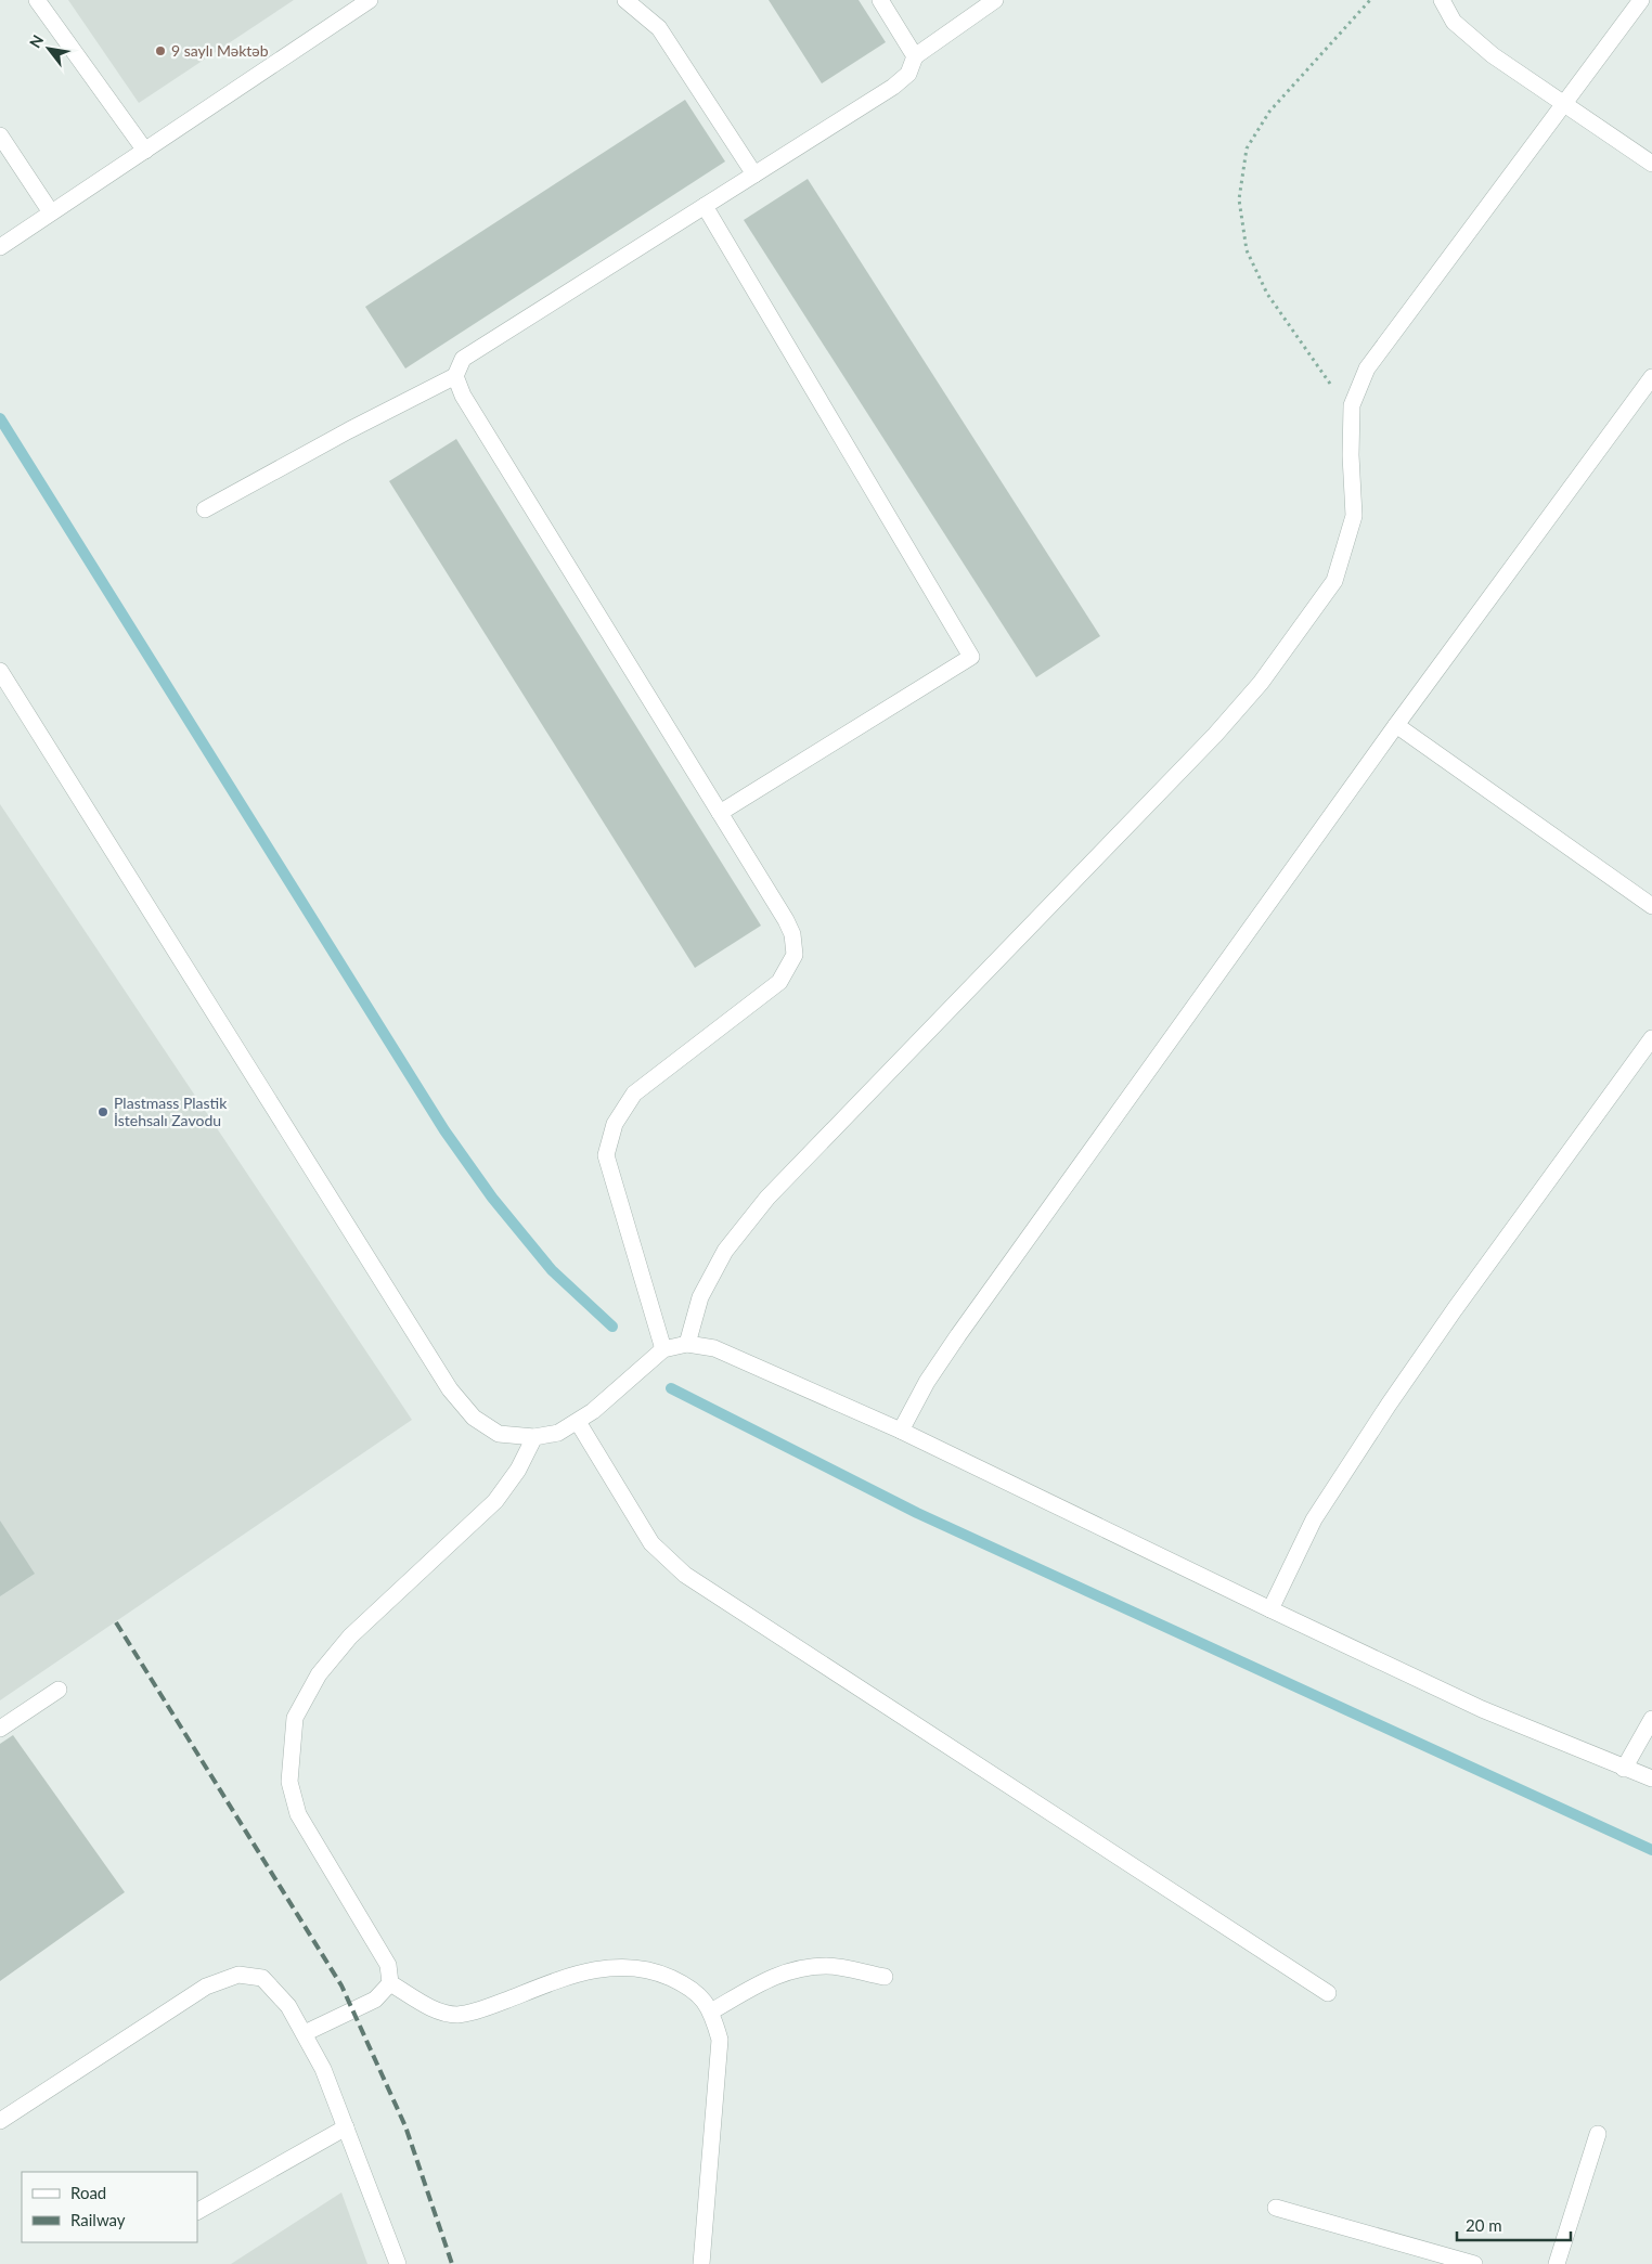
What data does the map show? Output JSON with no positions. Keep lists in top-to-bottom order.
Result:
{
  "places": ["9 saylı Məktəb", "Plastmass Plastik İstehsalı Zavodu"],
  "legend": ["Road", "Railway"],
  "scale_bar": "20 m",
  "north": "top left"
}
